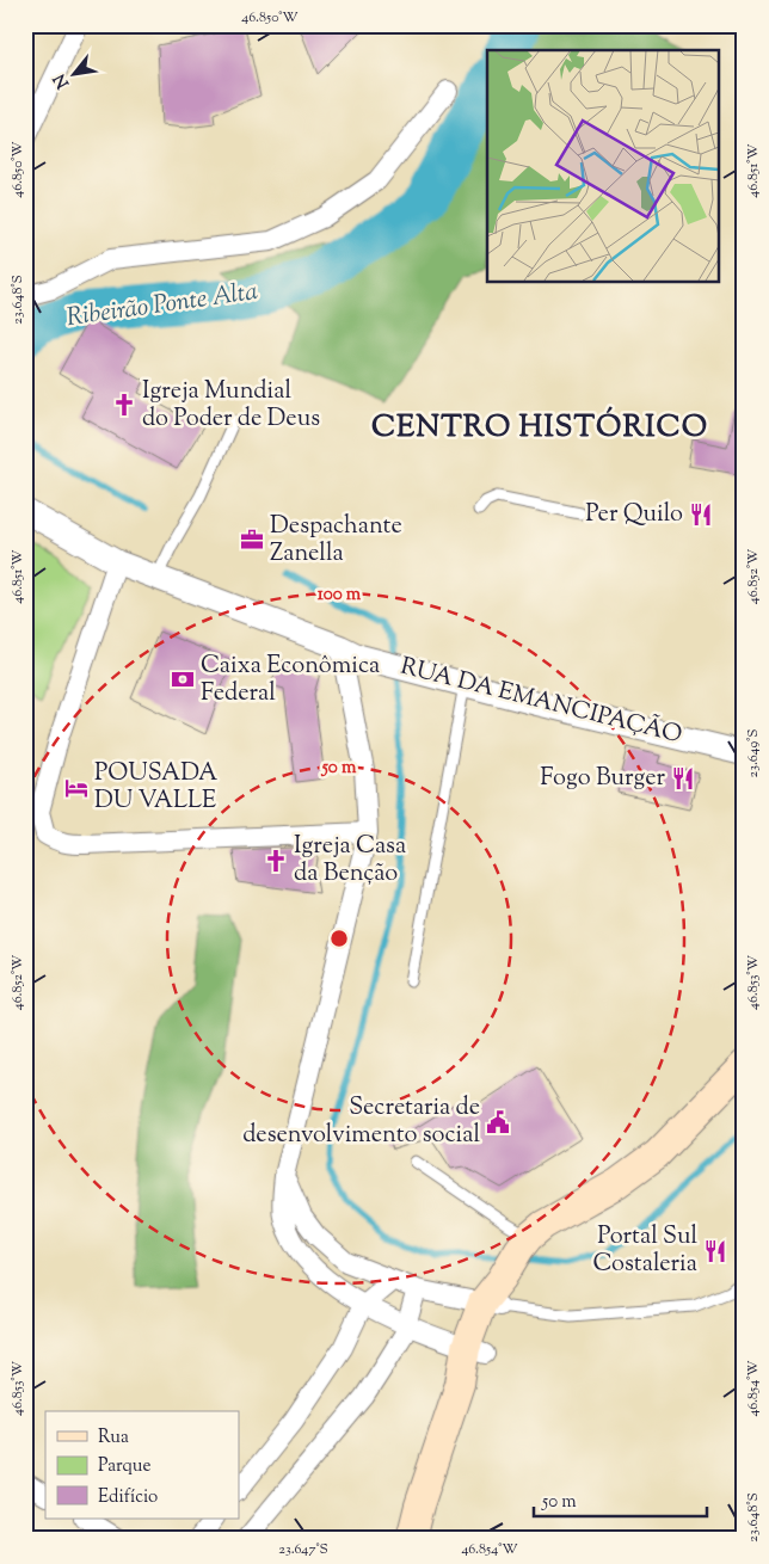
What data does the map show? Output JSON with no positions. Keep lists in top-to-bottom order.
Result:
{
  "streets": {
    "street": ["RUA DA EMANCIPAÇÃO"]
  },
  "districts": ["CENTRO HISTÓRICO"],
  "water": ["Ribeirão Ponte Alta"],
  "places": {
    "church": ["Igreja Mundial do Poder de Deus", "Igreja Casa da Benção"],
    "restaurant": ["Per Quilo", "Fogo Burger", "Portal Sul Costaleria"],
    "office": ["Despachante Zanella"],
    "bank": ["Caixa Econômica Federal"],
    "hotel": ["POUSADA DU VALLE"],
    "public building": ["Secretaria de desenvolvimento social"]
  },
  "legend": ["Rua", "Parque", "Edifício"],
  "scale_bar": "50 m",
  "north": "bottom left",
  "coordinates": [
    "46.850°W",
    "46.851°W",
    "23.648°S",
    "46.852°W",
    "23.649°S",
    "46.853°W",
    "46.854°W",
    "23.647°S"
  ],
  "rings": ["100 m", "50 m"]
}
